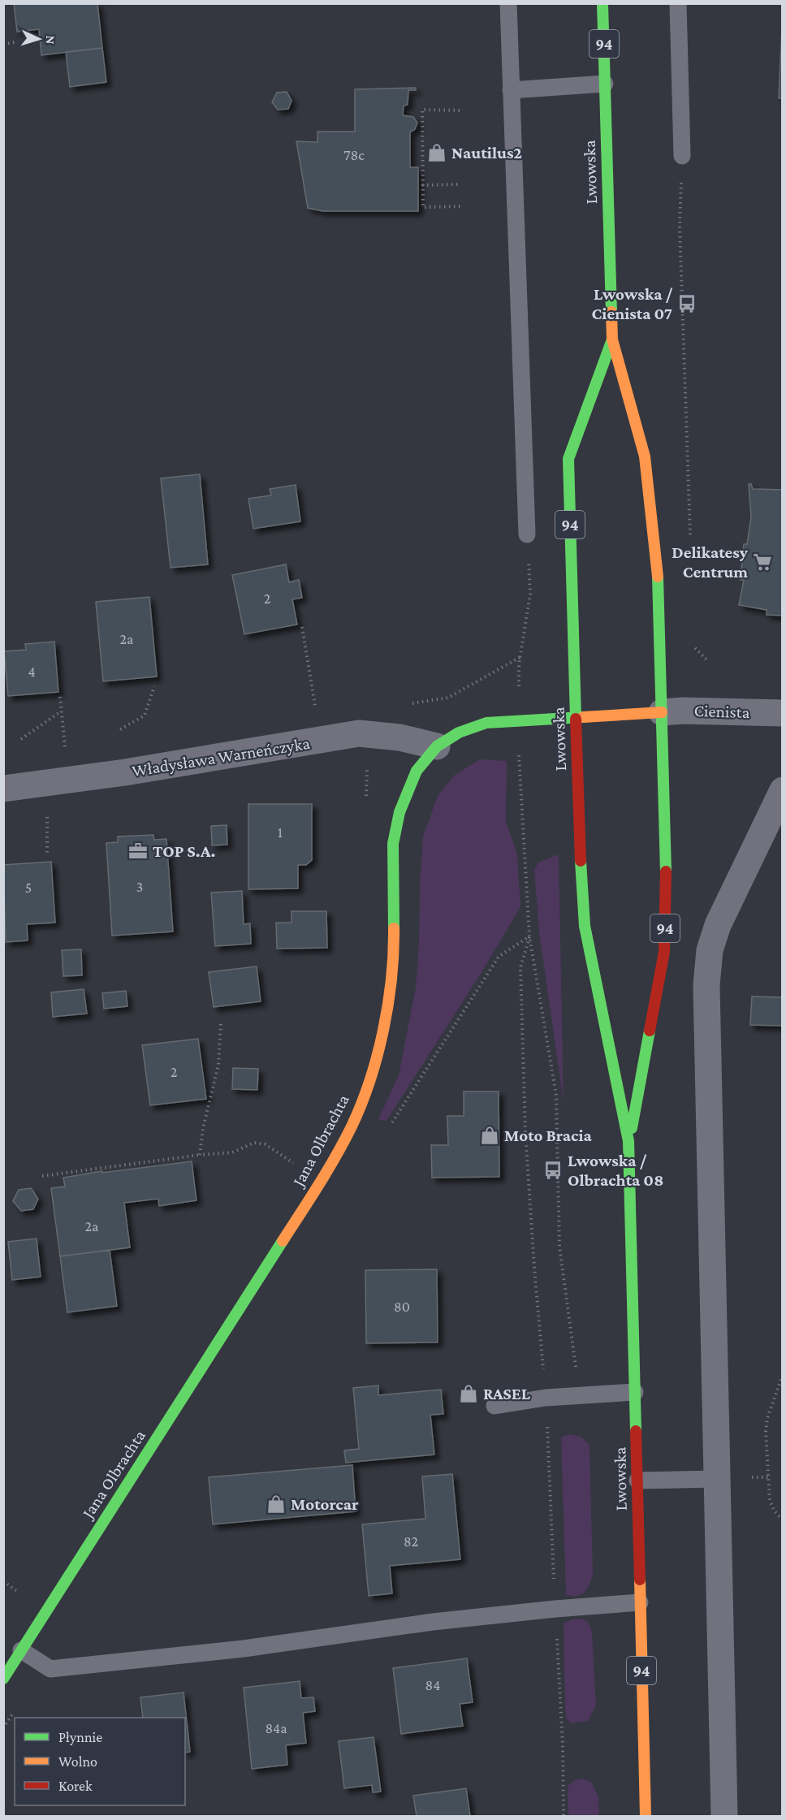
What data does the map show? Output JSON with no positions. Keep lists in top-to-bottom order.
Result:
{
  "streets": {
    "main road": ["94", "Lwowska", "Jana Olbrachta"],
    "street": ["Cienista", "Władysława Warneńczyka"]
  },
  "crossings": [
    ["Lwowska", "Cienista"],
    ["Lwowska", "Jana Olbrachta"],
    ["Cienista", "Jana Olbrachta"],
    ["Władysława Warneńczyka", "Jana Olbrachta"]
  ],
  "places": {
    "shop": [
      "Nautilus2",
      "Moto Bracia",
      "RASEL",
      "Motorcar"
    ],
    "bus stop": ["Lwowska / Cienista 07", "Lwowska / Olbrachta 08"],
    "supermarket": ["Delikatesy Centrum"],
    "office": ["TOP S.A."]
  },
  "house_numbers": [
    "78c",
    "2",
    "2a",
    "4",
    "1",
    "3",
    "5",
    "2",
    "2a",
    "80",
    "82",
    "84",
    "84a"
  ],
  "legend": ["Płynnie", "Wolno", "Korek"],
  "north": "right"
}
